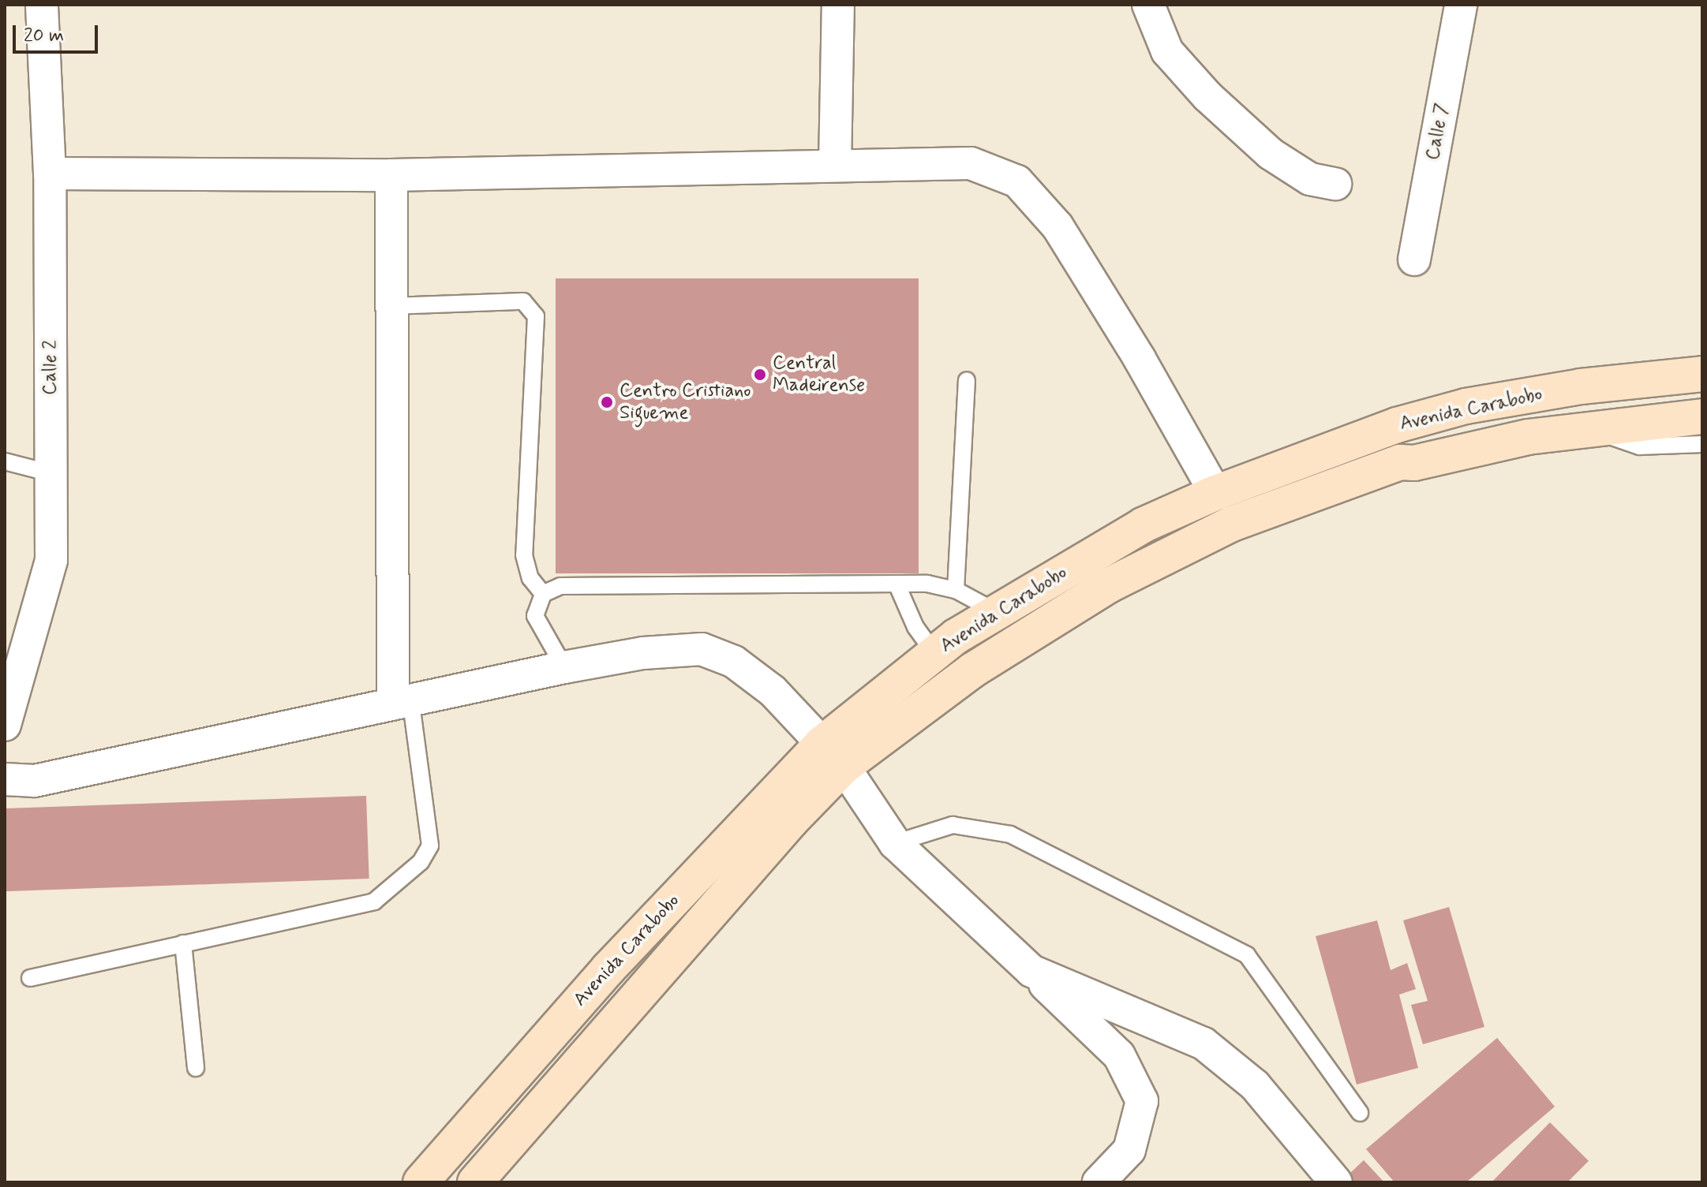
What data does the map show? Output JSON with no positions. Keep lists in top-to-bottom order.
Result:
{
  "streets": {
    "street": ["Calle 7", "Calle 2", "Avenida Carabobo"]
  },
  "places": ["Central Madeirense", "Centro Cristiano Sigueme"],
  "scale_bar": "20 m"
}
